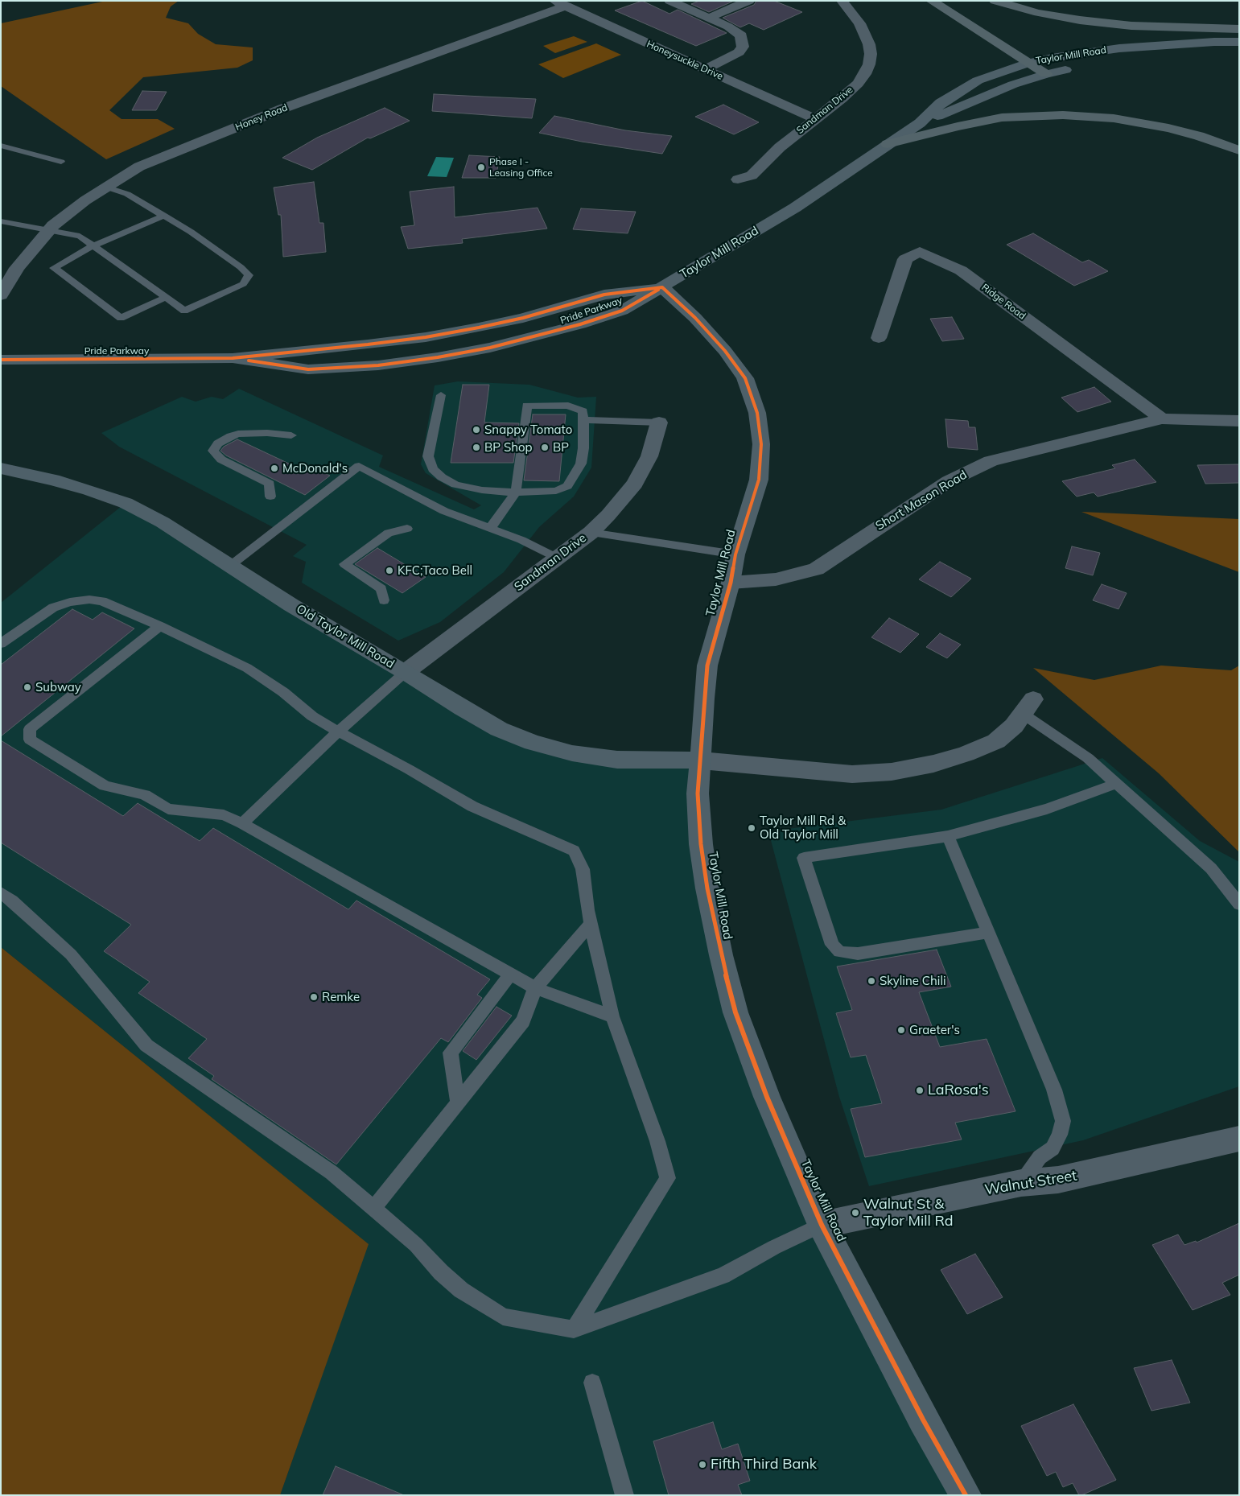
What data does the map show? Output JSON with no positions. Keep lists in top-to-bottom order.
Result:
{
  "streets": {
    "main road": ["Taylor Mill Road", "Pride Parkway", "Old Taylor Mill Road"],
    "street": [
      "Honeysuckle Drive",
      "Sandman Drive",
      "Honey Road",
      "Ridge Road",
      "Short Mason Road",
      "Walnut Street"
    ]
  },
  "crossings": [
    ["Taylor Mill Road", "Pride Parkway"],
    ["Taylor Mill Road", "Short Mason Road"],
    ["Taylor Mill Road", "Old Taylor Mill Road"],
    ["Taylor Mill Road", "Walnut Street"],
    ["Honeysuckle Drive", "Sandman Drive"],
    ["Honeysuckle Drive", "Honey Road"],
    ["Sandman Drive", "Old Taylor Mill Road"],
    ["Ridge Road", "Short Mason Road"]
  ],
  "places": [
    "Phase I - Leasing Office",
    "Snappy Tomato",
    "BP Shop",
    "BP",
    "McDonald's",
    "KFC;Taco Bell",
    "Subway",
    "Taylor Mill Rd & Old Taylor Mill",
    "Skyline Chili",
    "Remke",
    "Graeter's",
    "LaRosa's",
    "Walnut St & Taylor Mill Rd",
    "Fifth Third Bank"
  ]
}
